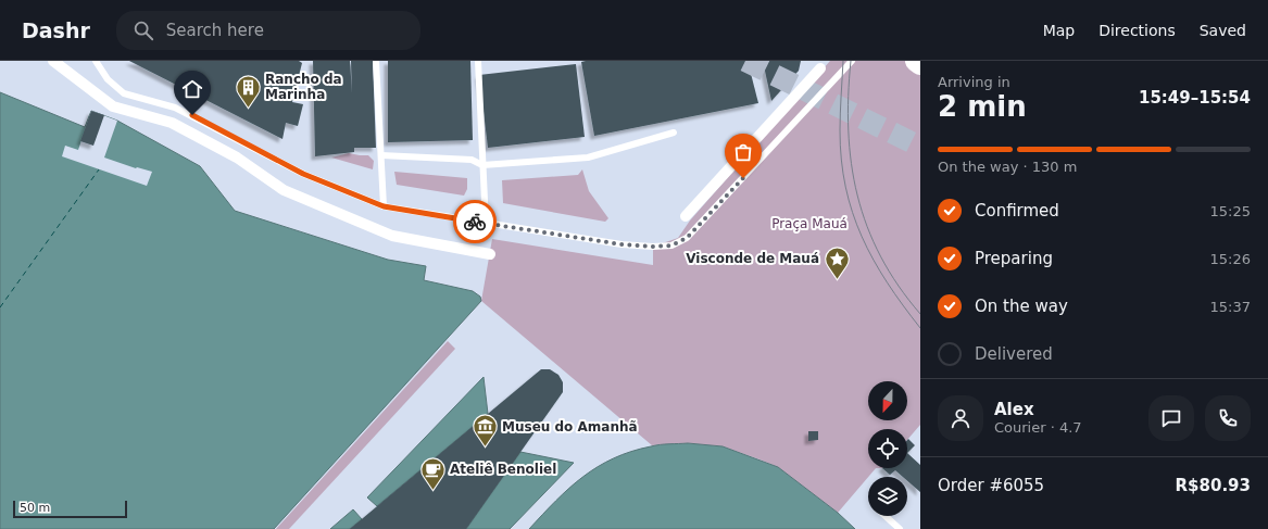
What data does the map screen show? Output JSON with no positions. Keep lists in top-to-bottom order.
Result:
{
  "parks": ["Praça Mauá"],
  "places": {
    "building": ["Rancho da Marinha"],
    "place": ["Visconde de Mauá"],
    "museum": ["Museu do Amanhã"],
    "cafe": ["Ateliê Benoliel"]
  },
  "scale_bar": "50 m",
  "north": "bottom",
  "page": {
    "header": "Dashr",
    "search": "Search here",
    "nav": ["Map", "Directions", "Saved"],
    "heading": ["2 min", "Arriving in", "15:49–15:54"],
    "panel": [
      "Alex",
      "Courier · 4.7",
      "Order #6055",
      "R$80.93"
    ],
    "bar": "On the way · 130 m",
    "list": [
      ["Confirmed", "15:25"],
      ["Preparing", "15:26"],
      ["On the way", "15:37"],
      "Delivered"
    ],
    "scale": "50 m"
  }
}
